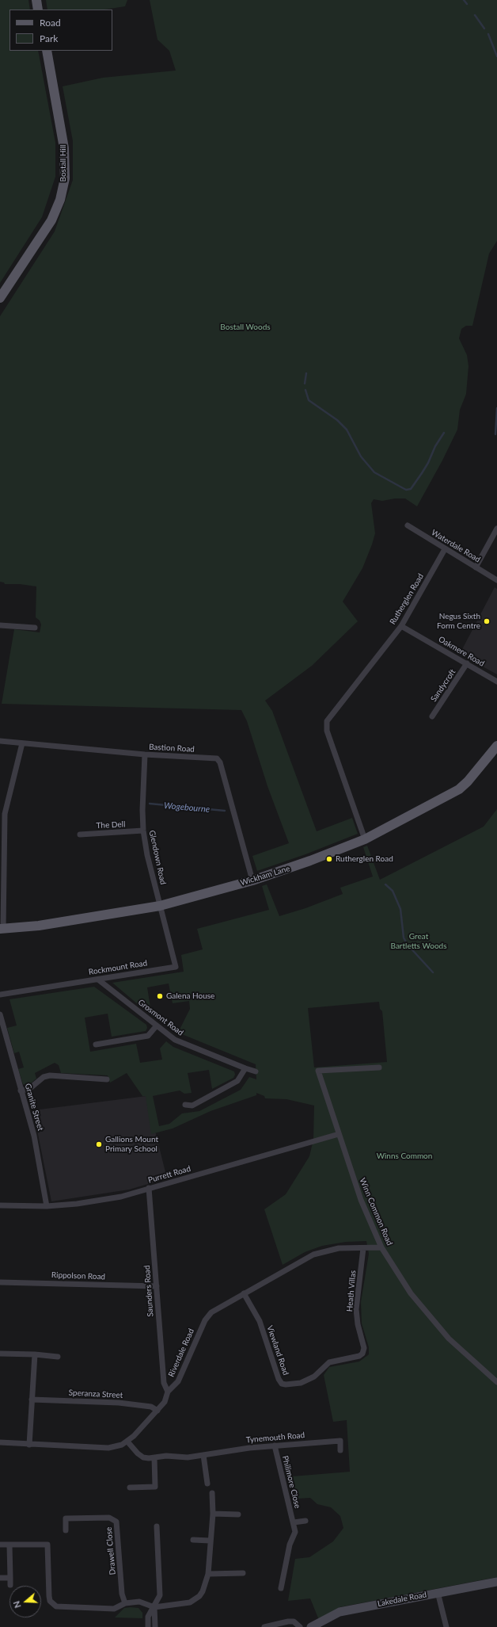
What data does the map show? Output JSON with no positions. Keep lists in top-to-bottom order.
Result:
{
  "streets": {
    "main road": ["Bostall Hill", "Wickham Lane"],
    "street": [
      "Waterdale Road",
      "Rutherglen Road",
      "Oakmere Road",
      "Sandycroft",
      "Bastion Road",
      "The Dell",
      "Glendown Road",
      "Rockmount Road",
      "Grosmont Road",
      "Granite Street",
      "Purrett Road",
      "Winn Common Road",
      "Rippolson Road",
      "Saunders Road",
      "Heath Villas",
      "Viewland Road",
      "Riverdale Road",
      "Speranza Street",
      "Tynemouth Road",
      "Philimore Close",
      "Drawell Close",
      "Lakedale Road"
    ]
  },
  "crossings": [
    ["Waterdale Road", "Rutherglen Road"],
    ["Rutherglen Road", "Oakmere Road"],
    ["Rutherglen Road", "Wickham Lane"],
    ["Oakmere Road", "Sandycroft"],
    ["Bastion Road", "Glendown Road"],
    ["Bastion Road", "Wickham Lane"],
    ["The Dell", "Glendown Road"],
    ["Glendown Road", "Wickham Lane"],
    ["Glendown Road", "Rockmount Road"],
    ["Wickham Lane", "Rockmount Road"],
    ["Rockmount Road", "Grosmont Road"],
    ["Granite Street", "Purrett Road"],
    ["Purrett Road", "Winn Common Road"],
    ["Purrett Road", "Saunders Road"],
    ["Winn Common Road", "Riverdale Road"],
    ["Rippolson Road", "Saunders Road"],
    ["Saunders Road", "Riverdale Road"],
    ["Heath Villas", "Viewland Road"],
    ["Heath Villas", "Riverdale Road"],
    ["Viewland Road", "Riverdale Road"],
    ["Riverdale Road", "Speranza Street"],
    ["Riverdale Road", "Tynemouth Road"],
    ["Tynemouth Road", "Philimore Close"]
  ],
  "water": ["Wogebourne"],
  "parks": ["Bostall Woods", "Great Bartletts Woods", "Winns Common"],
  "places": [
    "Negus Sixth Form Centre",
    "Rutherglen Road",
    "Galena House",
    "Gallions Mount Primary School"
  ],
  "legend": ["Road", "Park"],
  "north": "left"
}
